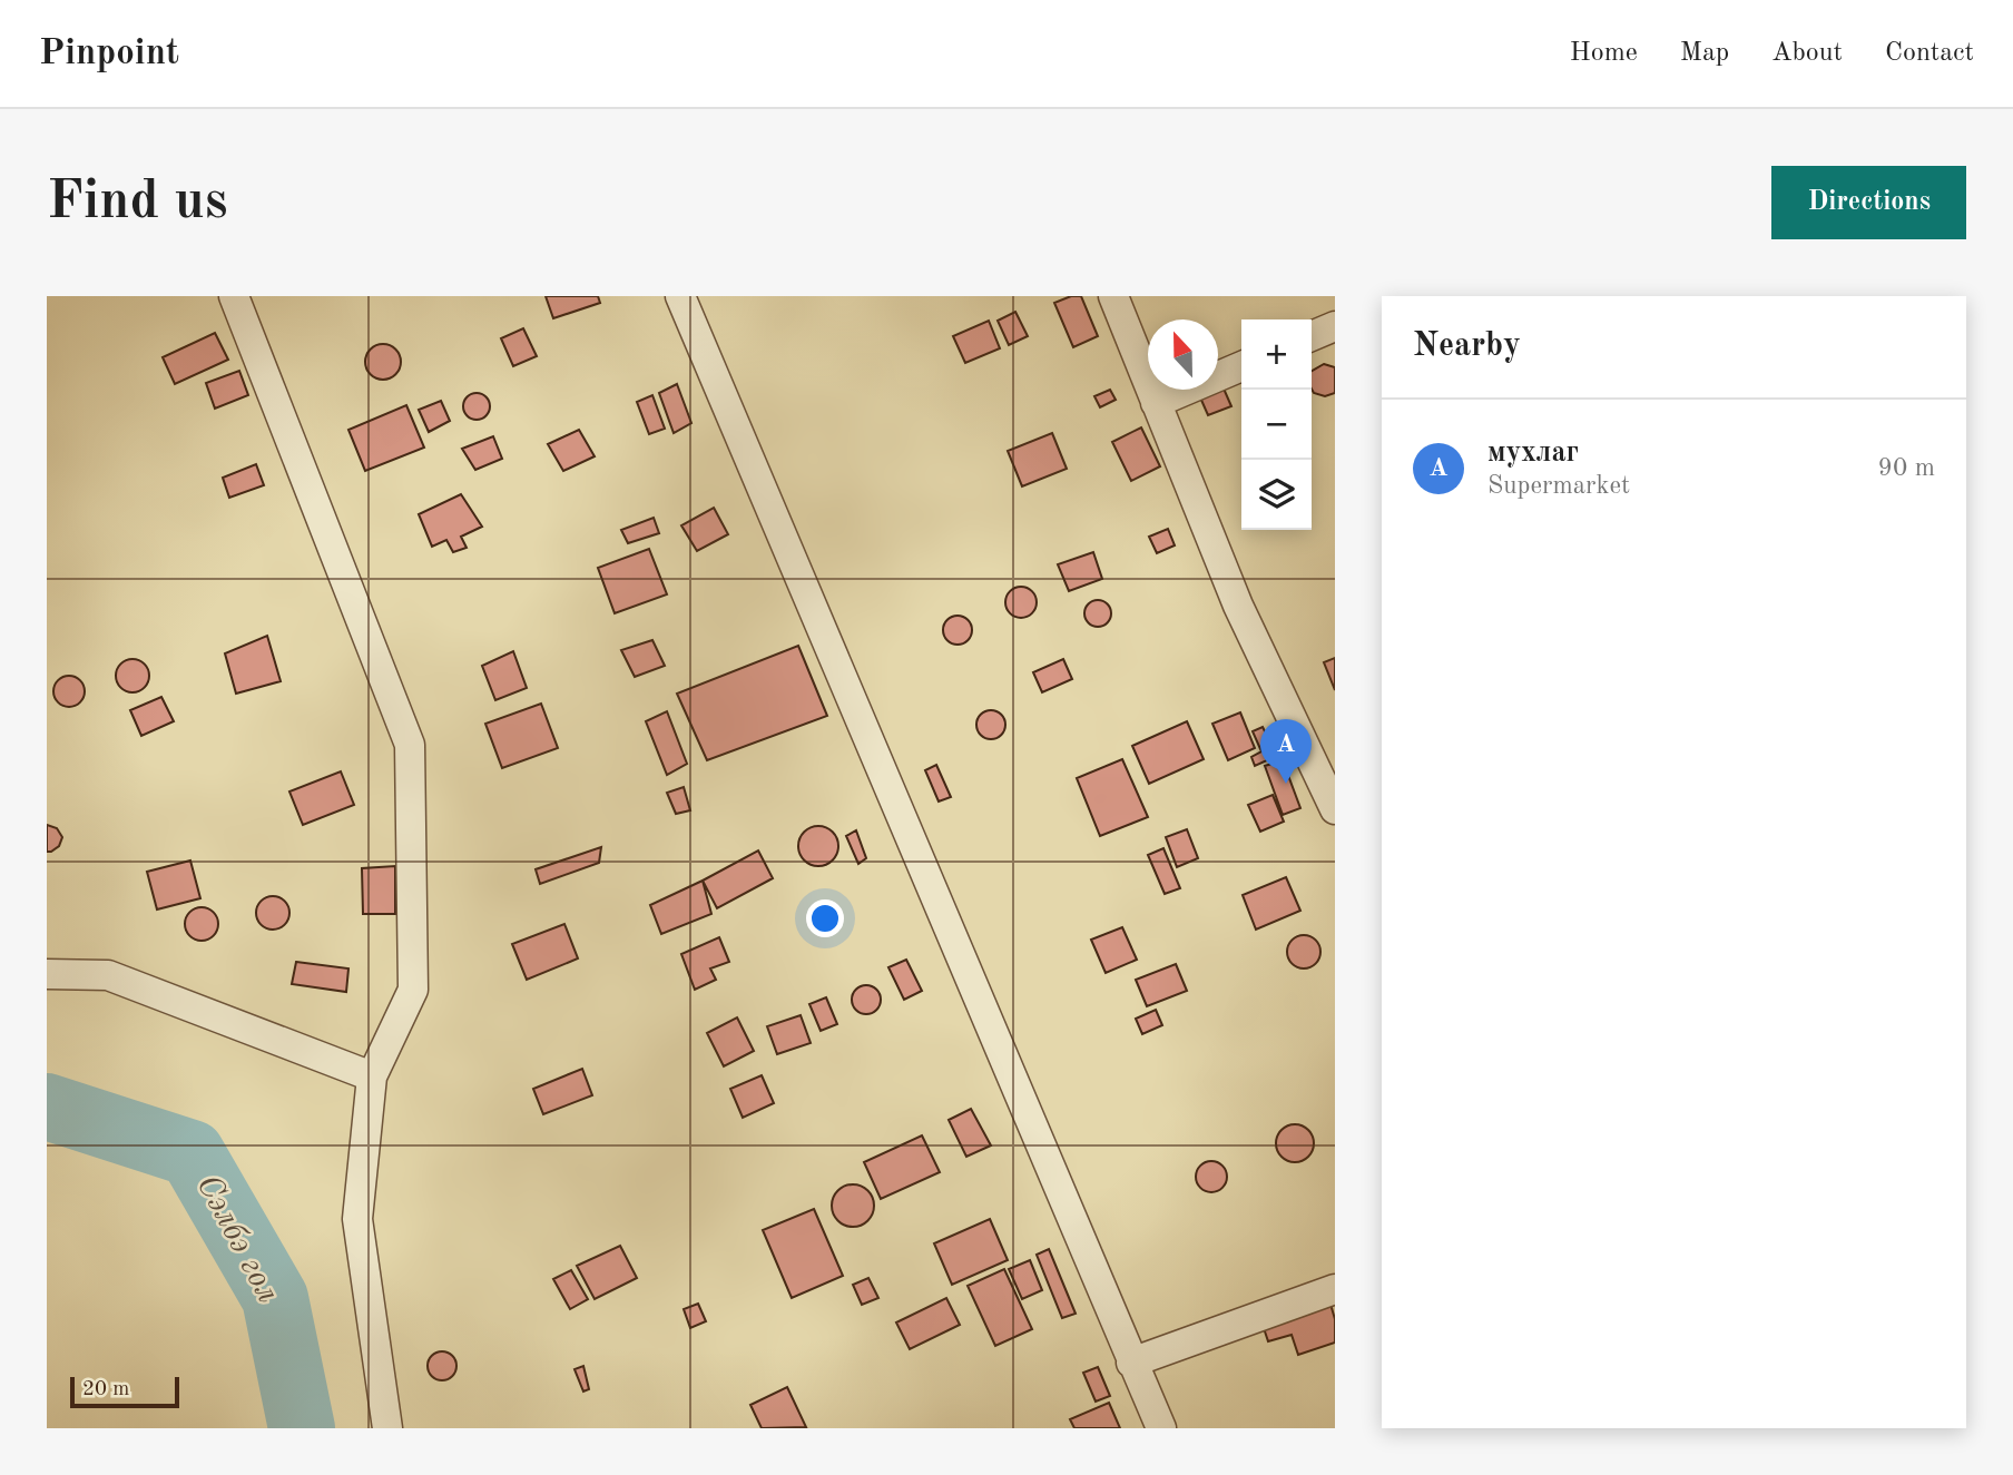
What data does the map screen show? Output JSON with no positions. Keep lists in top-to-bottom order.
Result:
{
  "water": ["Сэлбэ гол"],
  "scale_bar": "20 m",
  "north": "top",
  "page": {
    "header": "Pinpoint",
    "nav": [
      "Home",
      "Map",
      "About",
      "Contact"
    ],
    "buttons": "Directions",
    "title": "Find us",
    "heading": "Nearby",
    "map_buttons": ["+", "−"],
    "list": [
      {
        "mark": "A",
        "name": "мухлаг",
        "note": "Supermarket",
        "value": "90 m"
      }
    ],
    "pins": "A",
    "scale": "20 m"
  }
}
